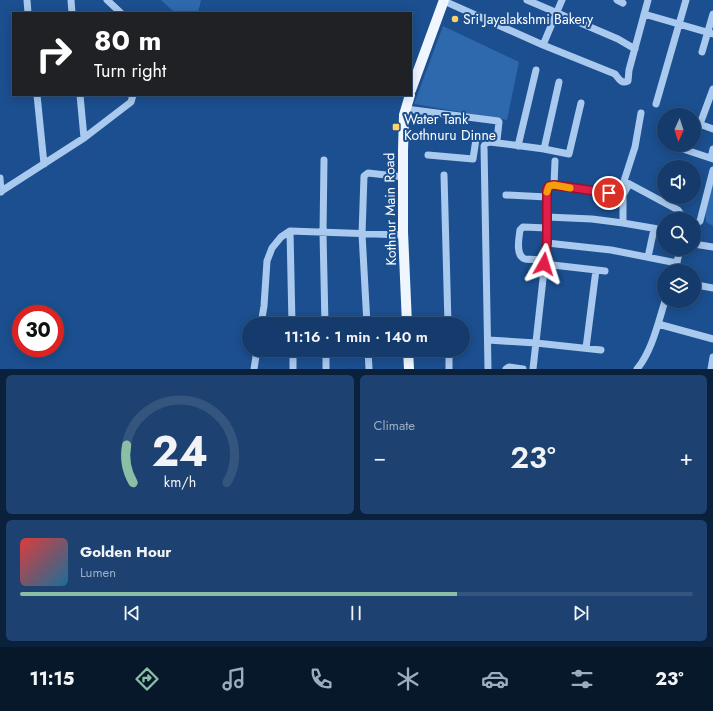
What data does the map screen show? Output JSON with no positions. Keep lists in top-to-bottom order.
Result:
{
  "streets": {
    "main road": ["Kothnur Main Road"]
  },
  "places": {
    "other": ["Sri Jayalakshmi Bakery"],
    "transit": ["Water Tank Kothnuru Dinne"]
  },
  "north": "bottom",
  "page": {
    "turn": ["80 m", "Turn right"],
    "limit": "30",
    "trip": "11:16 · 1 min · 140 m",
    "tile": "Climate",
    "heat": ["−", "23°", "+"],
    "song": ["Golden Hour", "Lumen"],
    "tabs": ["11:15", "23°"],
    "gauge": ["24", "km/h"]
  }
}
